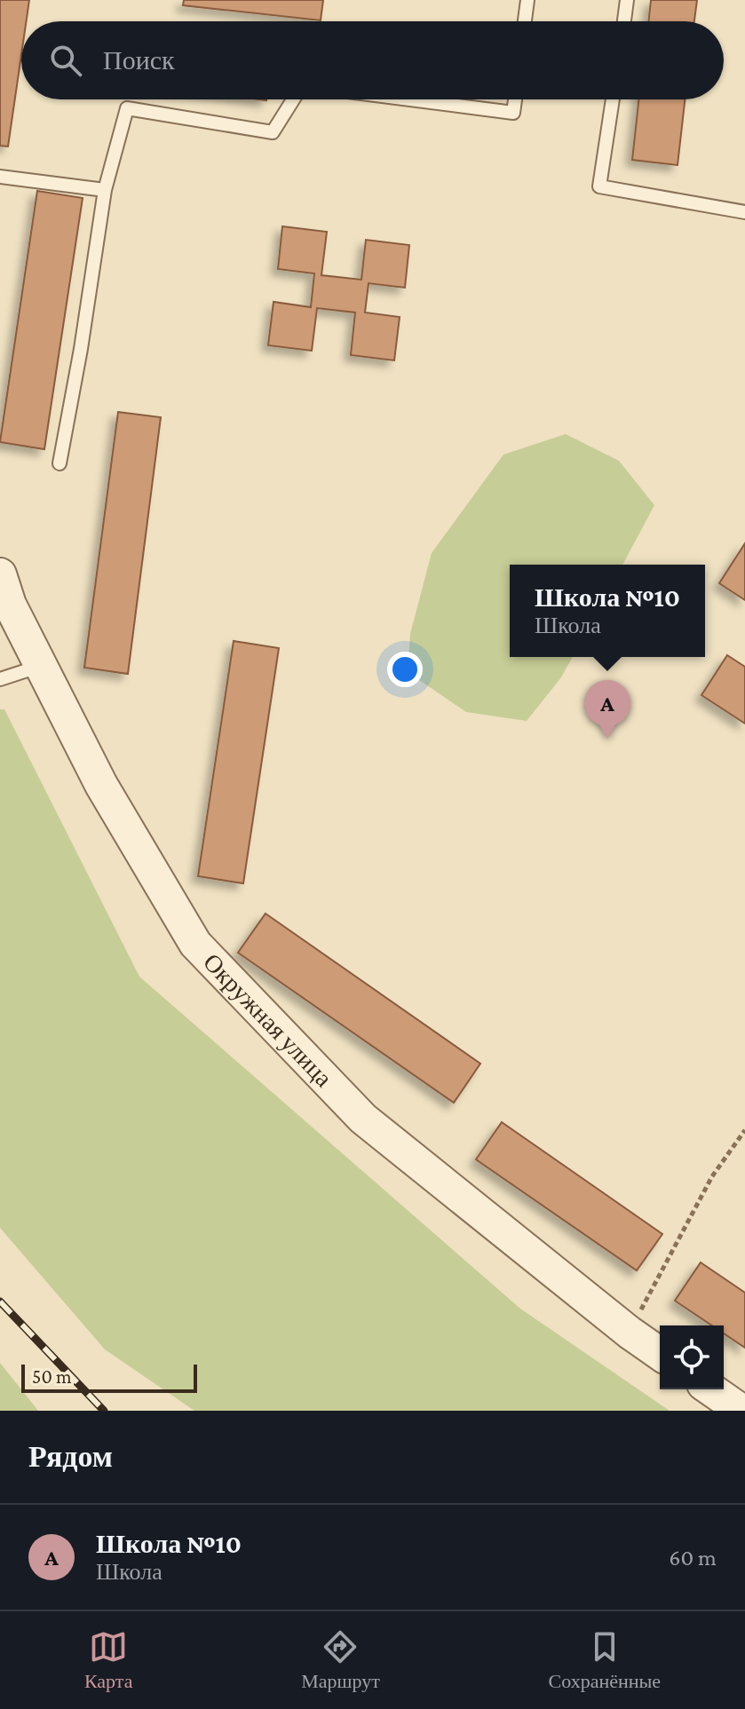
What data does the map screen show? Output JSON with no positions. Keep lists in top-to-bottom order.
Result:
{
  "streets": {
    "street": ["Окружная улица"]
  },
  "scale_bar": "50 m",
  "page": {
    "search": "Поиск",
    "popup": ["Школа №10", "Школа"],
    "pins": "A",
    "scale": "50 m",
    "heading": "Рядом",
    "list": [
      {
        "mark": "A",
        "name": "Школа №10",
        "note": "Школа",
        "value": "60 m"
      }
    ],
    "nav": ["Карта", "Маршрут", "Сохранённые"]
  }
}
